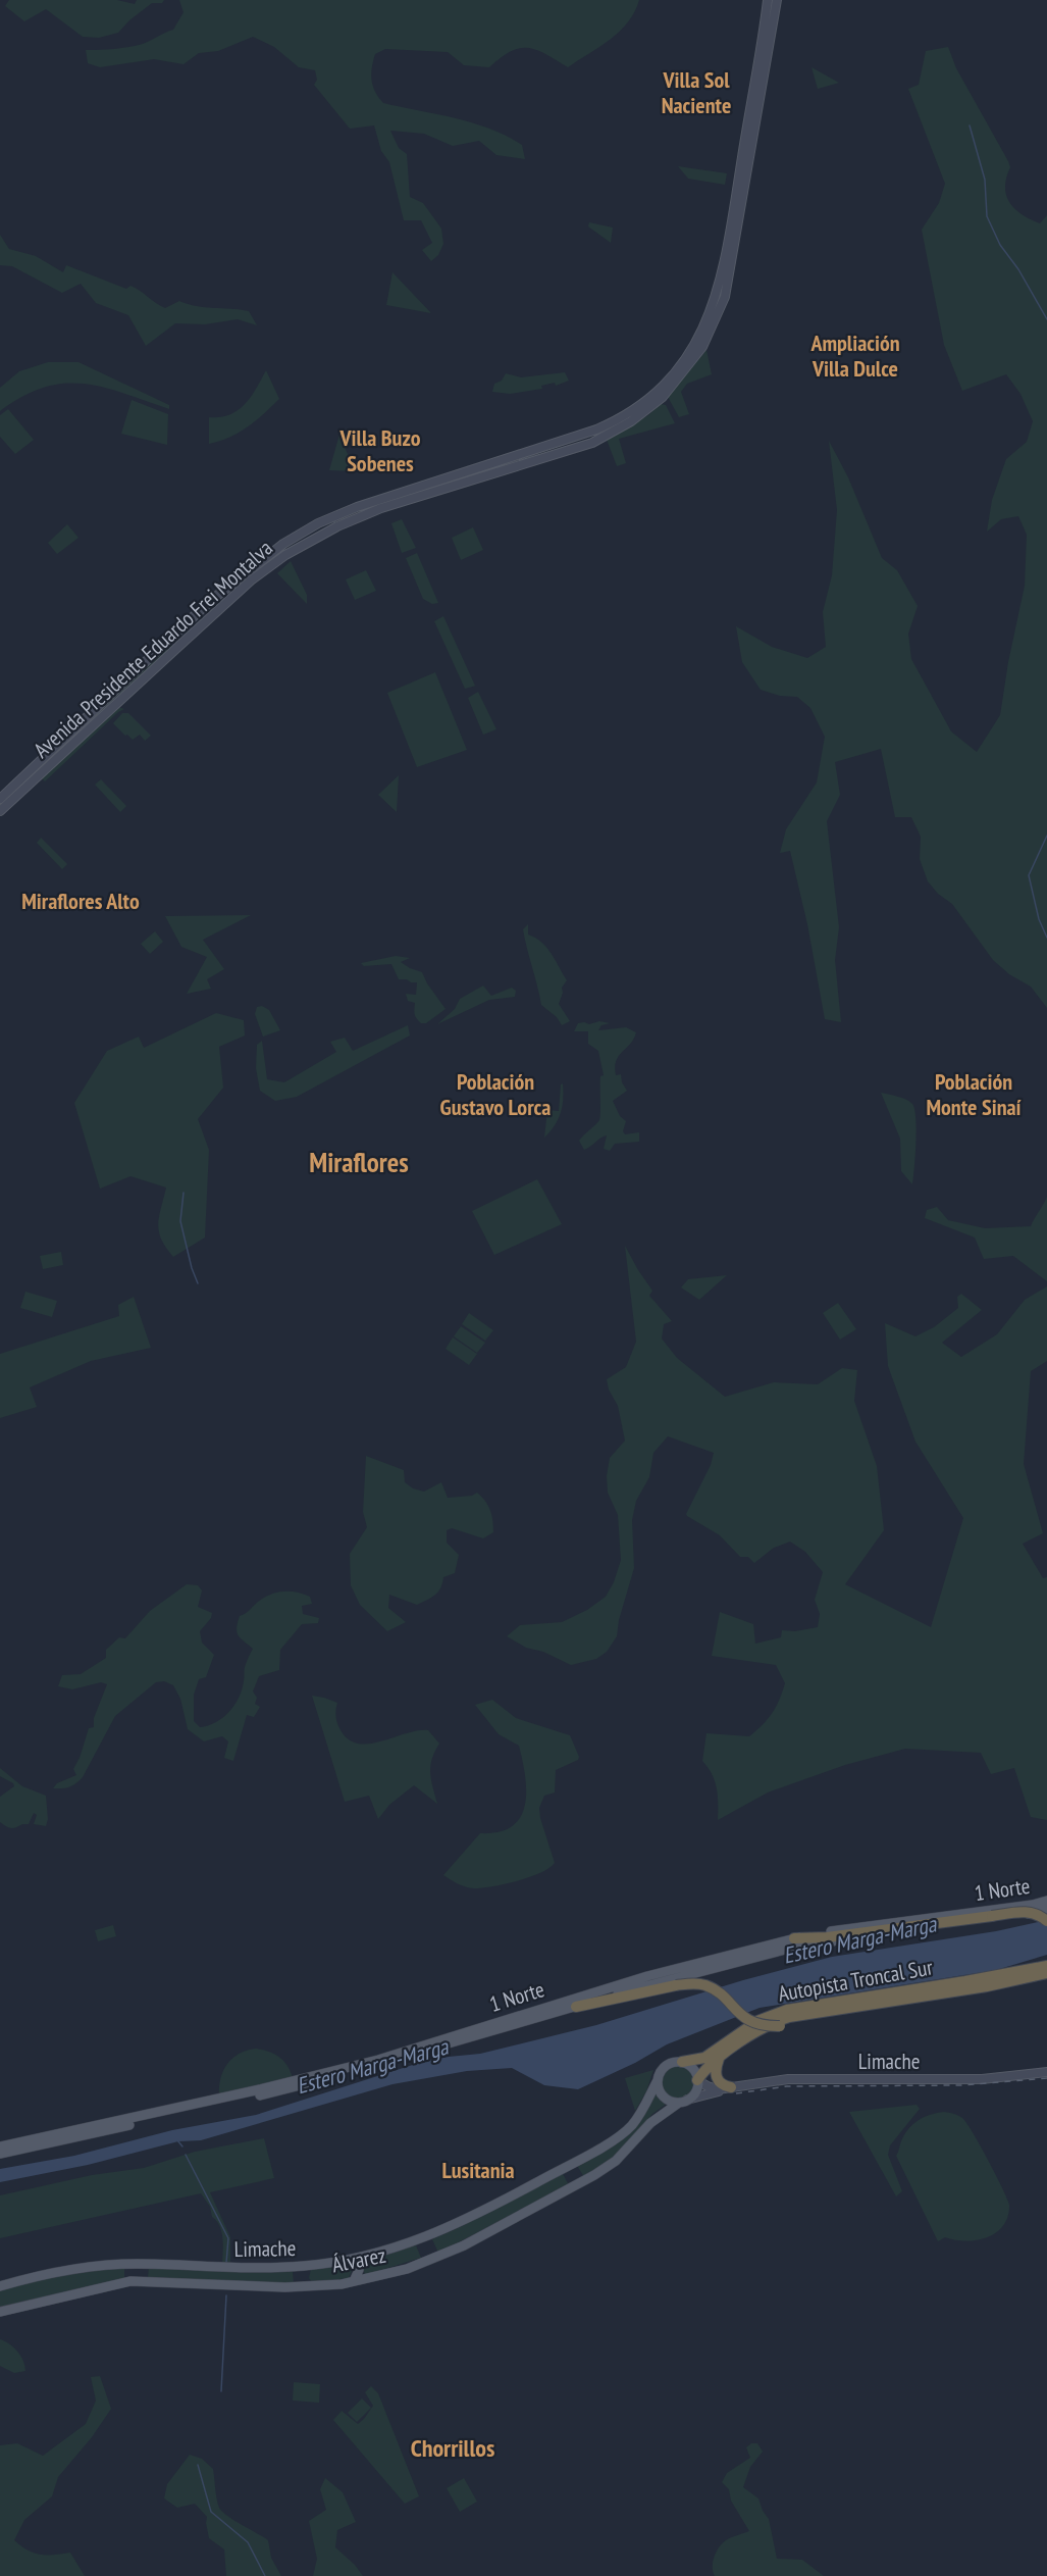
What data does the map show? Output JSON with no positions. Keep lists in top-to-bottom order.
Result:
{
  "streets": {
    "highway": ["Autopista Troncal Sur"],
    "main road": [
      "Avenida Presidente Eduardo Frei Montalva",
      "1 Norte",
      "Limache",
      "Álvarez"
    ]
  },
  "crossings": [
    ["Autopista Troncal Sur", "Limache"],
    ["Autopista Troncal Sur", "Álvarez"],
    ["Limache", "Álvarez"]
  ],
  "districts": [
    "Villa Sol Naciente",
    "Ampliación Villa Dulce",
    "Villa Buzo Sobenes",
    "Miraflores Alto",
    "Población Gustavo Lorca",
    "Población Monte Sinaí",
    "Miraflores",
    "Lusitania",
    "Chorrillos"
  ],
  "water": ["Estero Marga-Marga"]
}
